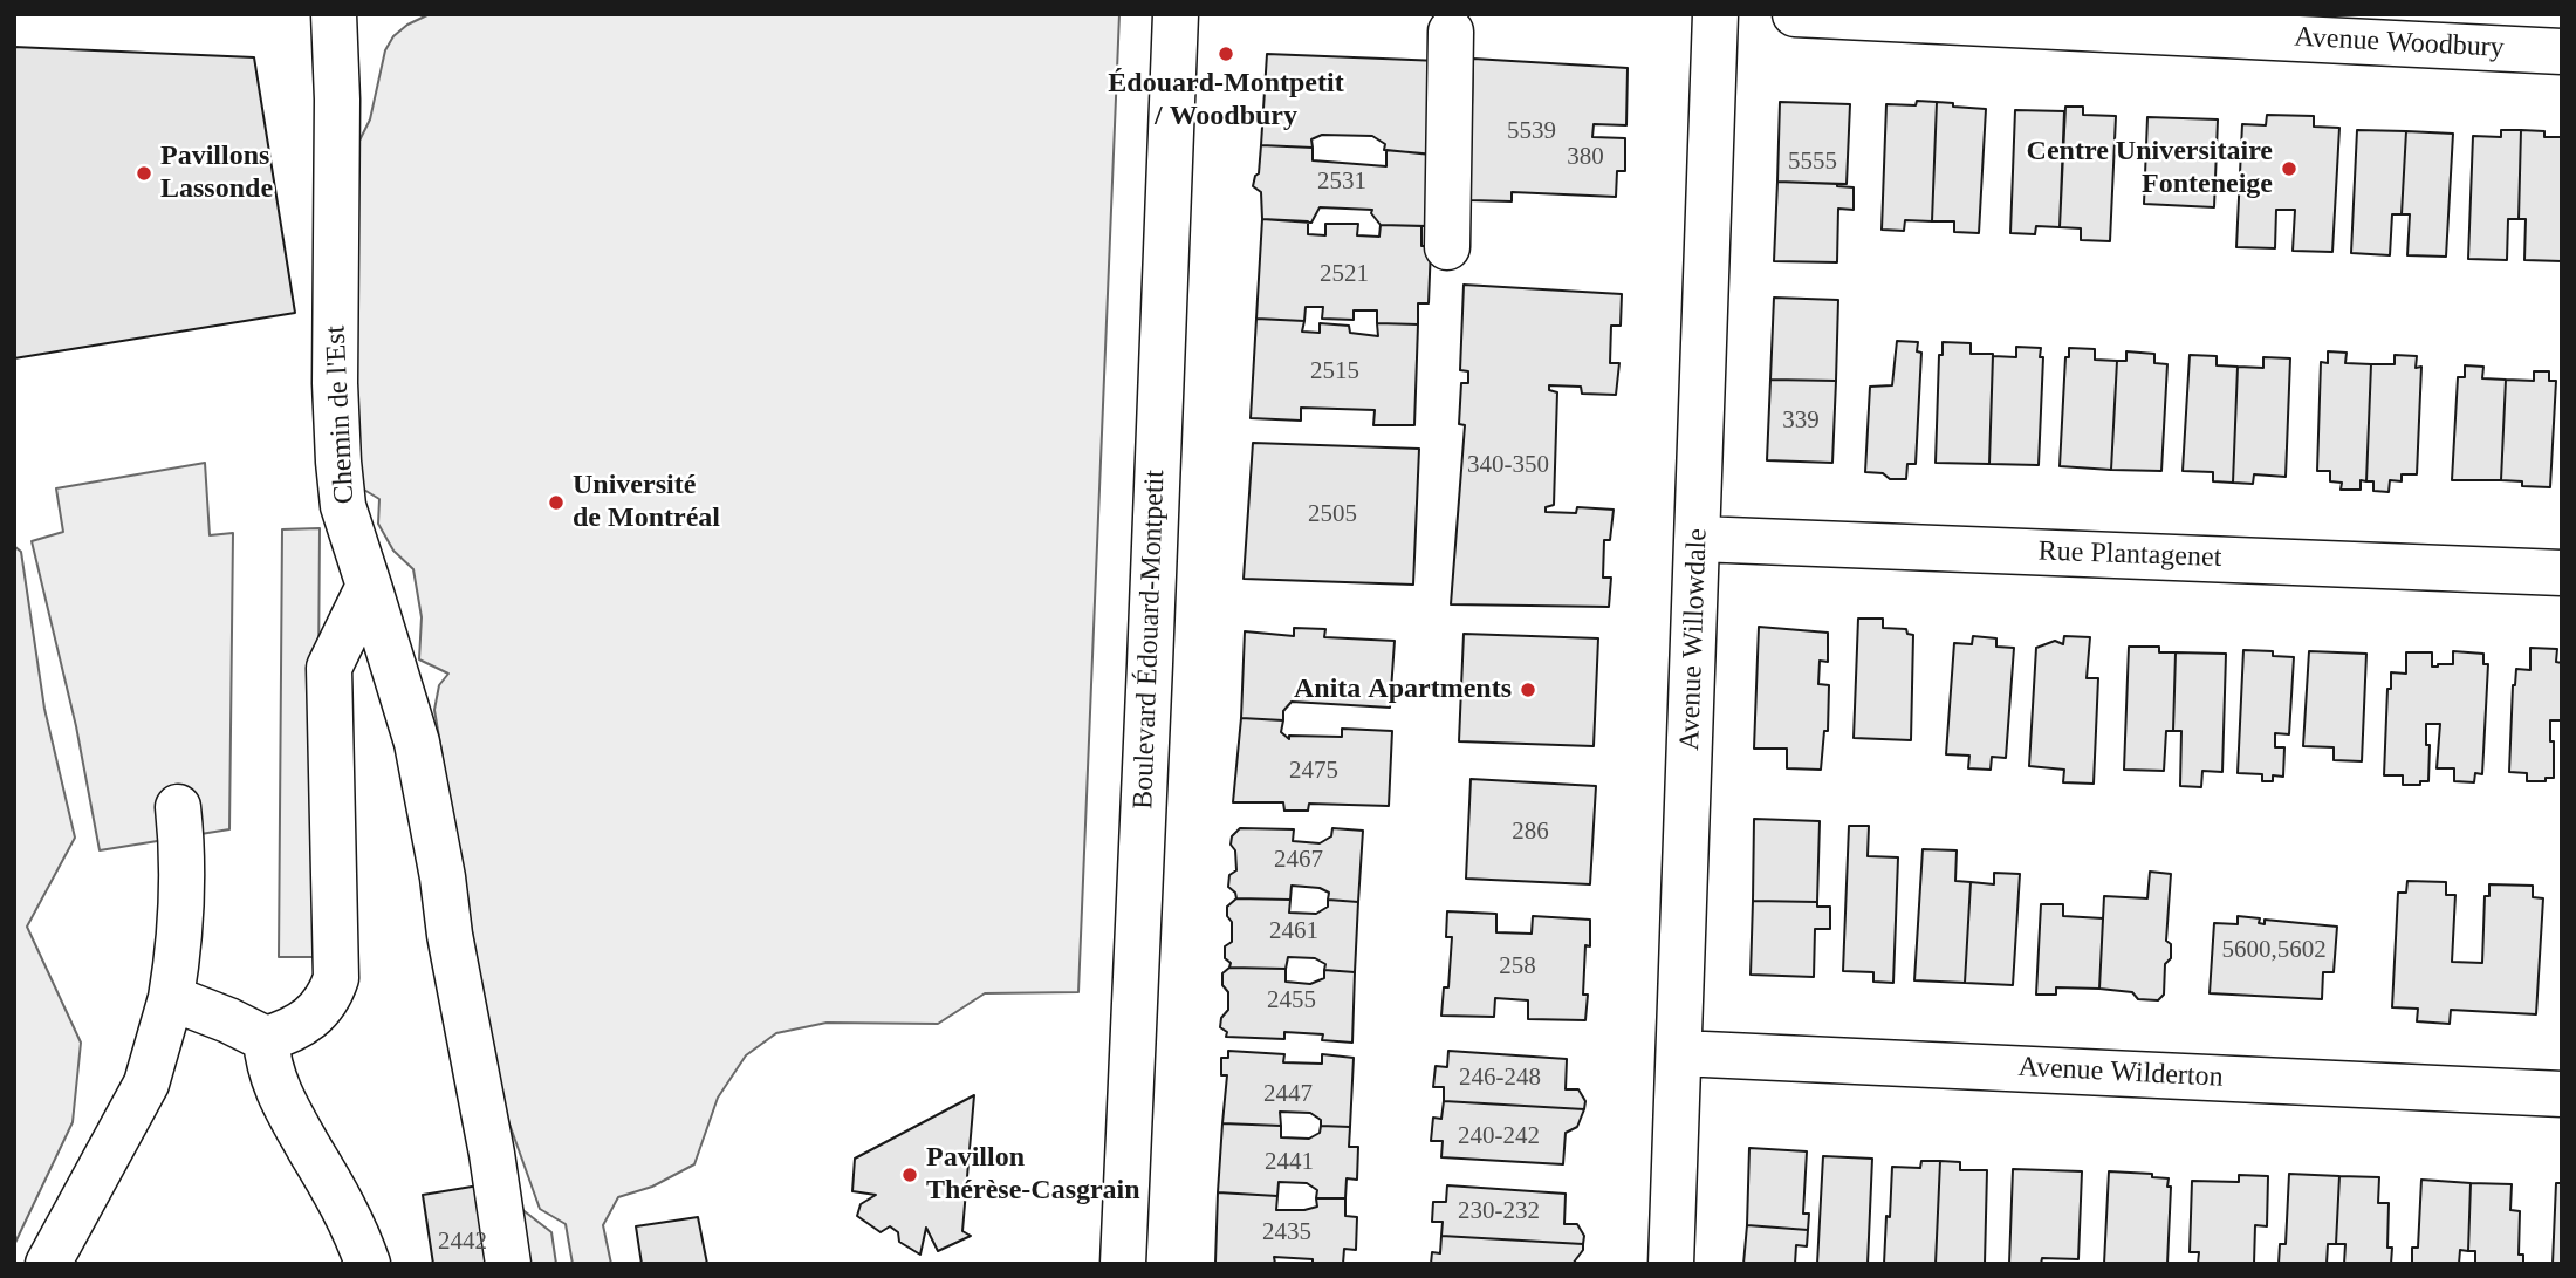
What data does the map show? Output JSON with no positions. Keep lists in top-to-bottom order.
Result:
{
  "streets": {
    "street": [
      "Avenue Woodbury",
      "Chemin de l'Est",
      "Rue Plantagenet",
      "Boulevard Édouard-Montpetit",
      "Avenue Willowdale",
      "Avenue Wilderton"
    ]
  },
  "crossings": [
    ["Rue Plantagenet", "Avenue Willowdale"],
    ["Avenue Willowdale", "Avenue Wilderton"]
  ],
  "places": [
    "Édouard-Montpetit / Woodbury",
    "Centre Universitaire Fonteneige",
    "Pavillons Lassonde",
    "Université de Montréal",
    "Anita Apartments",
    "Pavillon Thérèse-Casgrain"
  ],
  "house_numbers": [
    "5539",
    "380",
    "5555",
    "2531",
    "2521",
    "2515",
    "339",
    "340-350",
    "2505",
    "2475",
    "286",
    "2467",
    "2461",
    "5600,5602",
    "258",
    "2455",
    "246-248",
    "2447",
    "240-242",
    "2441",
    "230-232",
    "2435",
    "2442"
  ]
}
